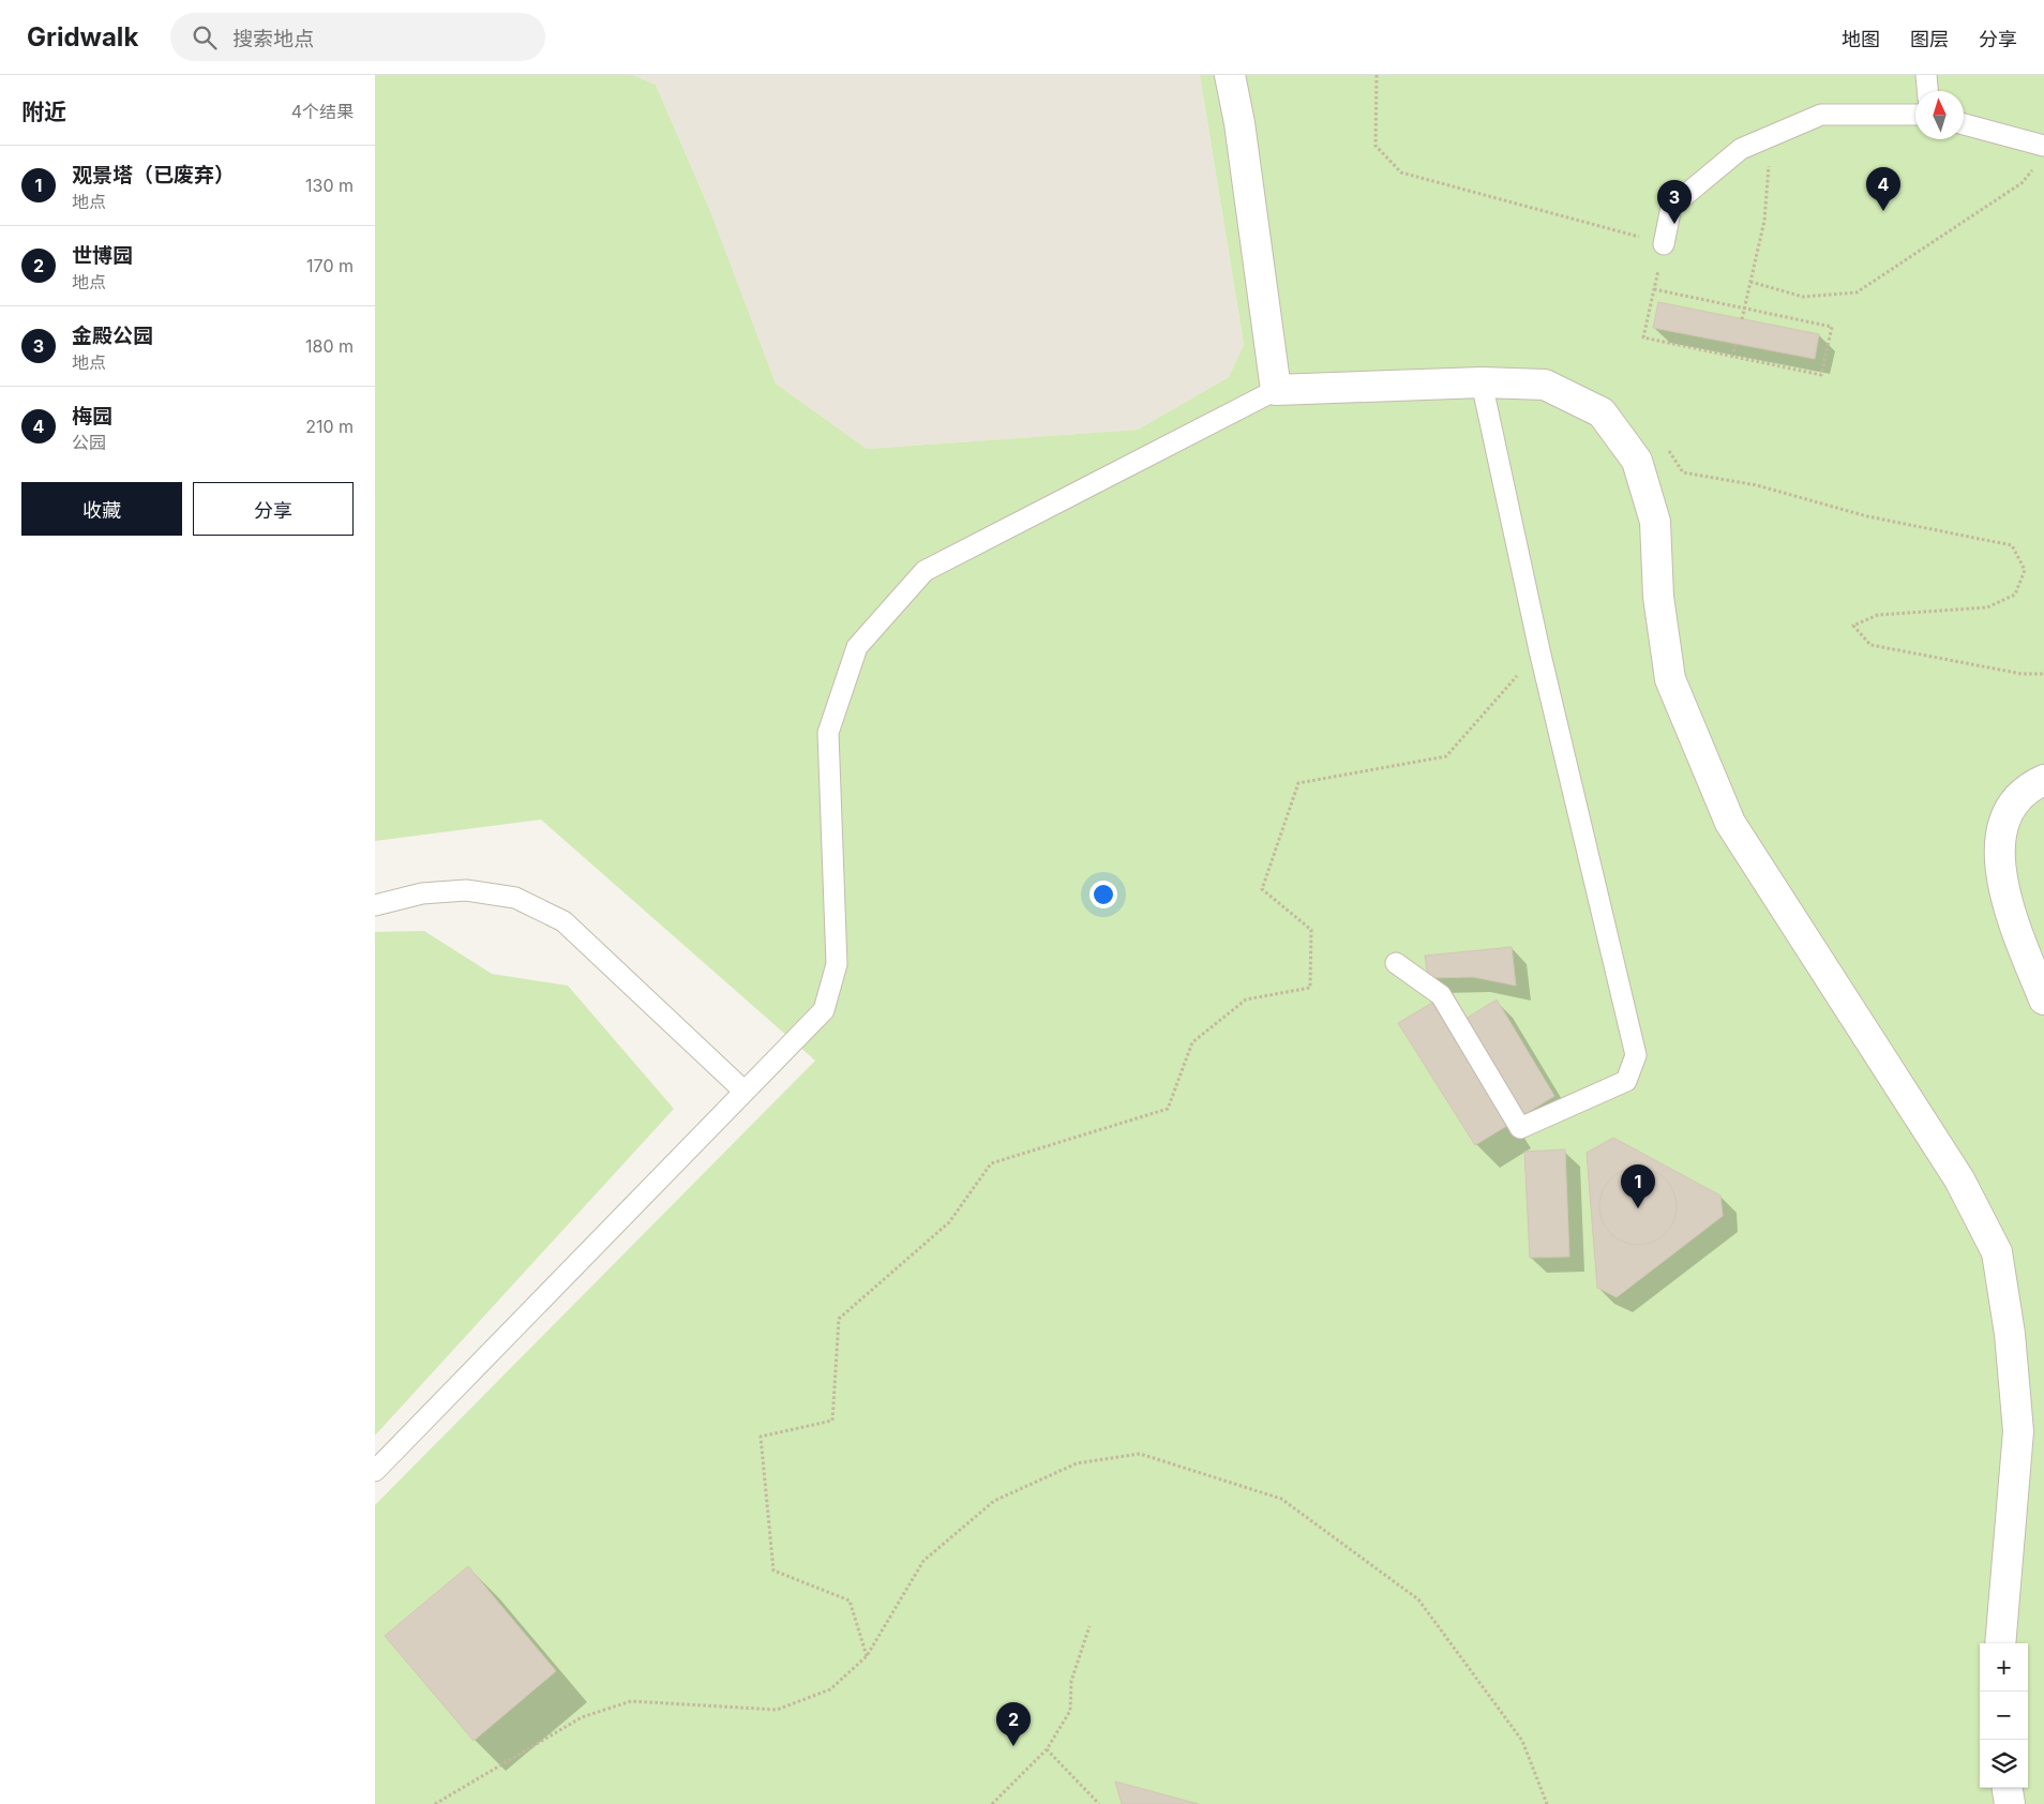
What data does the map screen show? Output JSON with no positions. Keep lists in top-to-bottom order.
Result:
{
  "north": "top",
  "page": {
    "header": "Gridwalk",
    "search": "搜索地点",
    "nav": ["地图", "图层", "分享"],
    "heading": ["附近", "4个结果"],
    "list": [
      {
        "mark": "1",
        "name": "观景塔（已废弃）",
        "note": "地点",
        "value": "130 m"
      },
      {
        "mark": "2",
        "name": "世博园",
        "note": "地点",
        "value": "170 m"
      },
      {
        "mark": "3",
        "name": "金殿公园",
        "note": "地点",
        "value": "180 m"
      },
      {
        "mark": "4",
        "name": "梅园",
        "note": "公园",
        "value": "210 m"
      }
    ],
    "pins": [
      "4",
      "3",
      "1",
      "2"
    ],
    "buttons": ["收藏", "分享"],
    "map_buttons": ["+", "−"]
  }
}
